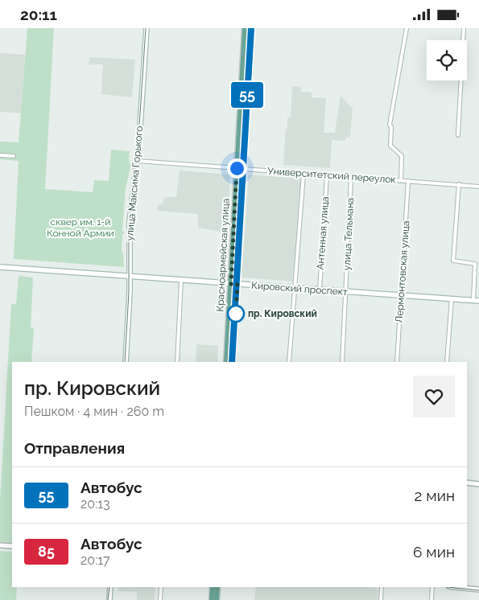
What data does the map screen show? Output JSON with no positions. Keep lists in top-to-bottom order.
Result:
{
  "streets": {
    "main road": ["улица Максима Горького", "Красноармейская улица", "Кировский проспект"],
    "street": [
      "Университетский переулок",
      "Антенная улица",
      "улица Тельмана",
      "Лермонтовская улица"
    ]
  },
  "crossings": [
    ["Университетский переулок", "улица Максима Горького"],
    ["Университетский переулок", "Антенная улица"],
    ["Университетский переулок", "улица Тельмана"],
    ["Университетский переулок", "Красноармейская улица"],
    ["Университетский переулок", "Лермонтовская улица"],
    ["улица Максима Горького", "Кировский проспект"],
    ["Антенная улица", "Кировский проспект"],
    ["улица Тельмана", "Кировский проспект"],
    ["Красноармейская улица", "Кировский проспект"],
    ["Лермонтовская улица", "Кировский проспект"]
  ],
  "parks": ["сквер им. 1-й Конной Армии"],
  "places": ["пр. Кировский"],
  "lines": ["bus line 55"],
  "page": {
    "status": "20:11",
    "on_map": "55",
    "heading": [
      ["пр. Кировский", "Пешком · 4 мин · 260 m"],
      "Отправления"
    ],
    "list": [
      {
        "mark": "55",
        "name": "Автобус",
        "note": "20:13",
        "value": "2 мин"
      },
      {
        "mark": "85",
        "name": "Автобус",
        "note": "20:17",
        "value": "6 мин"
      }
    ]
  }
}
